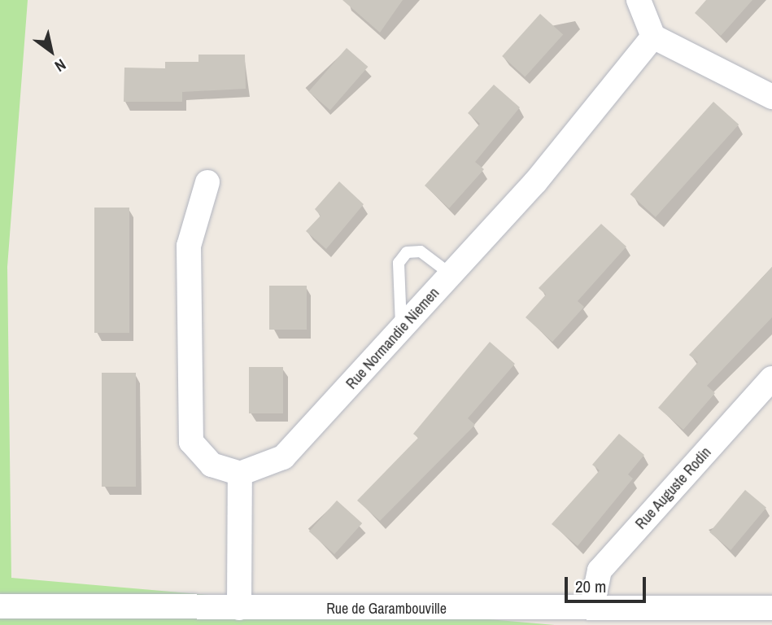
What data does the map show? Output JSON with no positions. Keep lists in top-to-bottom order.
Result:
{
  "streets": {
    "street": ["Rue Normandie Niemen", "Rue Auguste Rodin", "Rue de Garambouville"]
  },
  "crossings": [
    ["Rue Auguste Rodin", "Rue de Garambouville"]
  ],
  "scale_bar": "20 m",
  "north": "bottom right"
}
